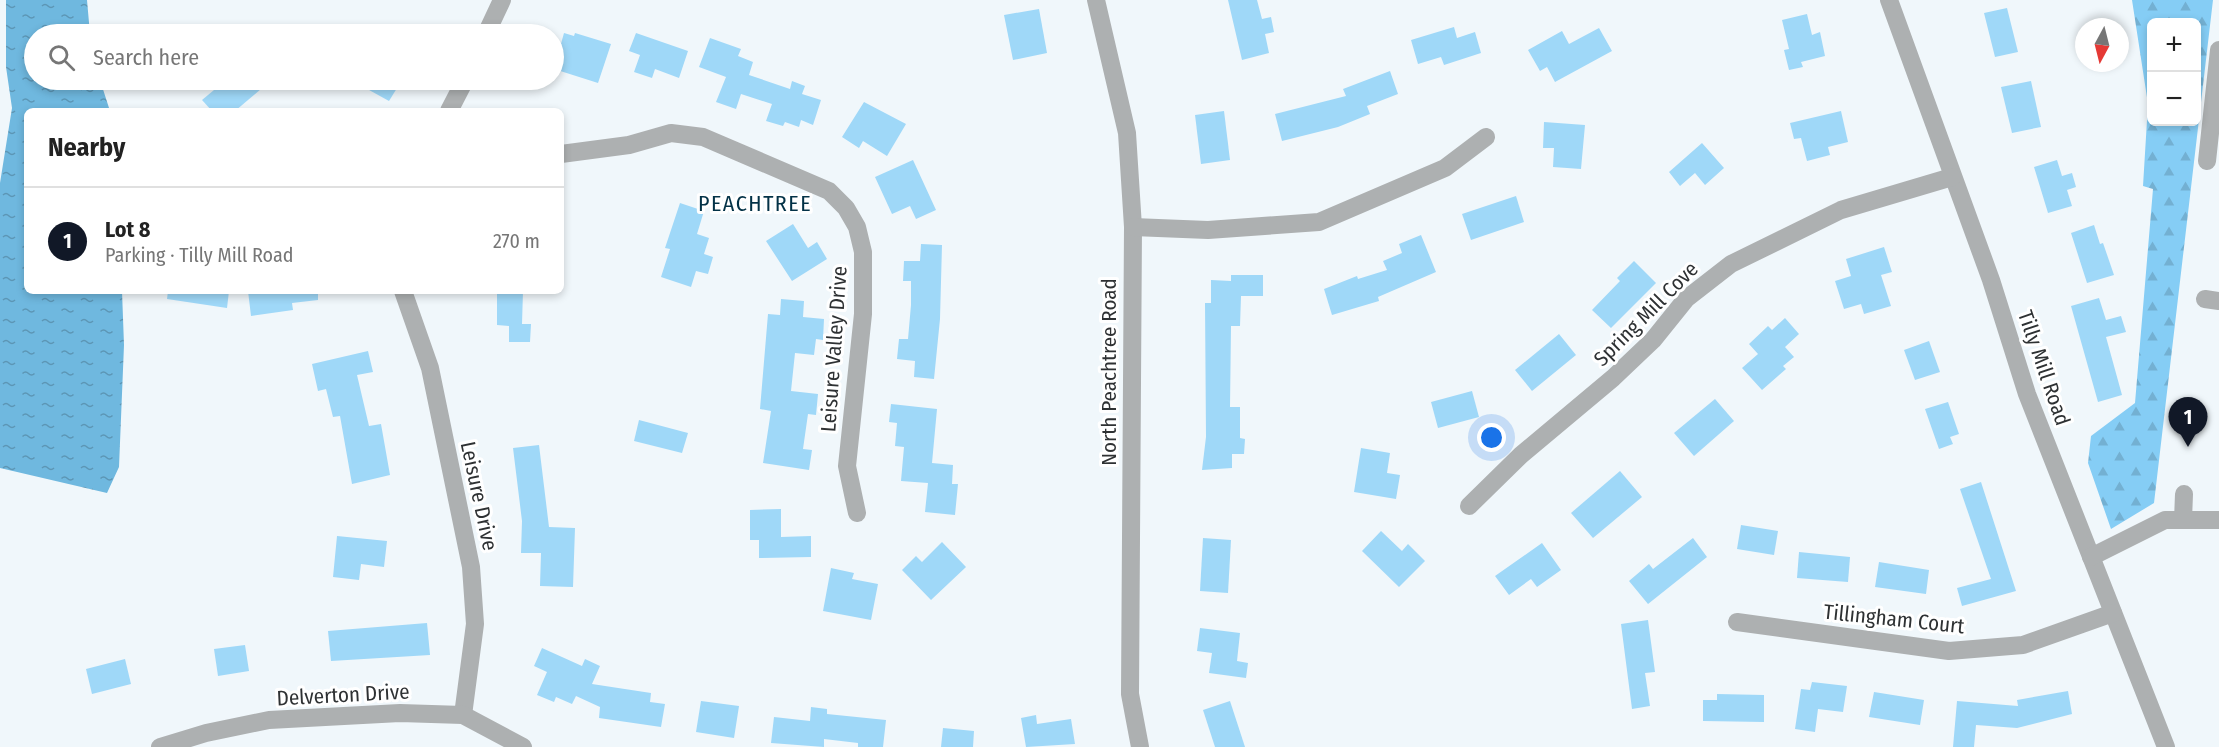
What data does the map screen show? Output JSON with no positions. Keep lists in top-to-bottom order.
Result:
{
  "streets": {
    "street": [
      "Spring Mill Cove",
      "Leisure Valley Drive",
      "Tilly Mill Road",
      "North Peachtree Road",
      "Leisure Drive",
      "Tillingham Court",
      "Delverton Drive"
    ]
  },
  "crossings": [
    ["Spring Mill Cove", "Tilly Mill Road"],
    ["Tilly Mill Road", "Tillingham Court"],
    ["Leisure Drive", "Delverton Drive"]
  ],
  "districts": ["PEACHTREE"],
  "north": "bottom",
  "page": {
    "map_buttons": ["+", "−"],
    "search": "Search here",
    "heading": "Nearby",
    "list": [
      {
        "mark": "1",
        "name": "Lot 8",
        "note": "Parking · Tilly Mill Road",
        "value": "270 m"
      }
    ],
    "pins": "1"
  }
}
